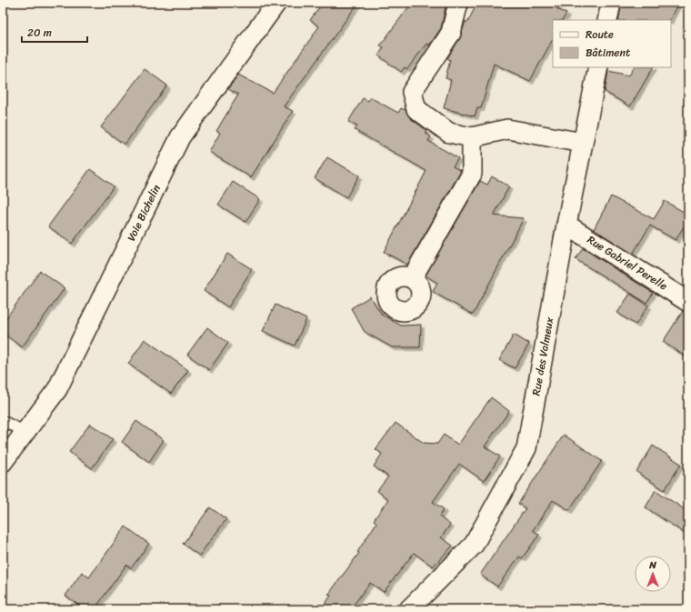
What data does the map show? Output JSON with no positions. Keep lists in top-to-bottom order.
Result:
{
  "streets": {
    "street": ["Voie Bichelin", "Rue Gabriel Perelle", "Rue des Valmeux"]
  },
  "crossings": [
    ["Rue Gabriel Perelle", "Rue des Valmeux"]
  ],
  "legend": ["Route", "Bâtiment"],
  "scale_bar": "20 m",
  "north": "top"
}
